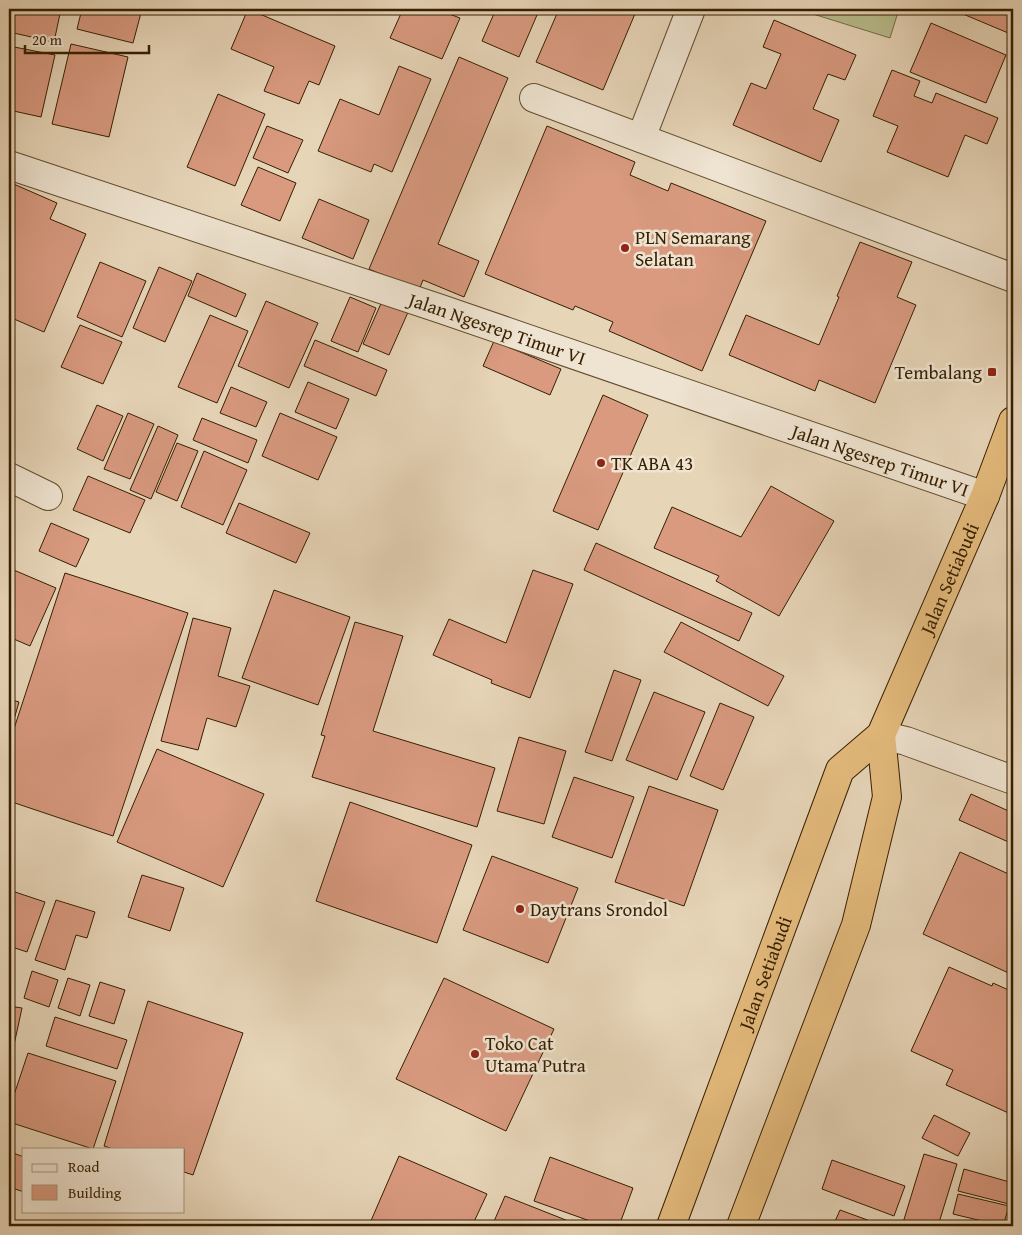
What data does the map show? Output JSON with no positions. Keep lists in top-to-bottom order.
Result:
{
  "streets": {
    "highway": ["Jalan Setiabudi"],
    "street": ["Jalan Ngesrep Timur VI"]
  },
  "crossings": [
    ["Jalan Ngesrep Timur VI", "Jalan Setiabudi"]
  ],
  "places": {
    "other": [
      "PLN Semarang Selatan",
      "TK ABA 43",
      "Daytrans Srondol",
      "Toko Cat Utama Putra"
    ],
    "transit": ["Tembalang"]
  },
  "legend": ["Road", "Building"],
  "scale_bar": "20 m"
}
